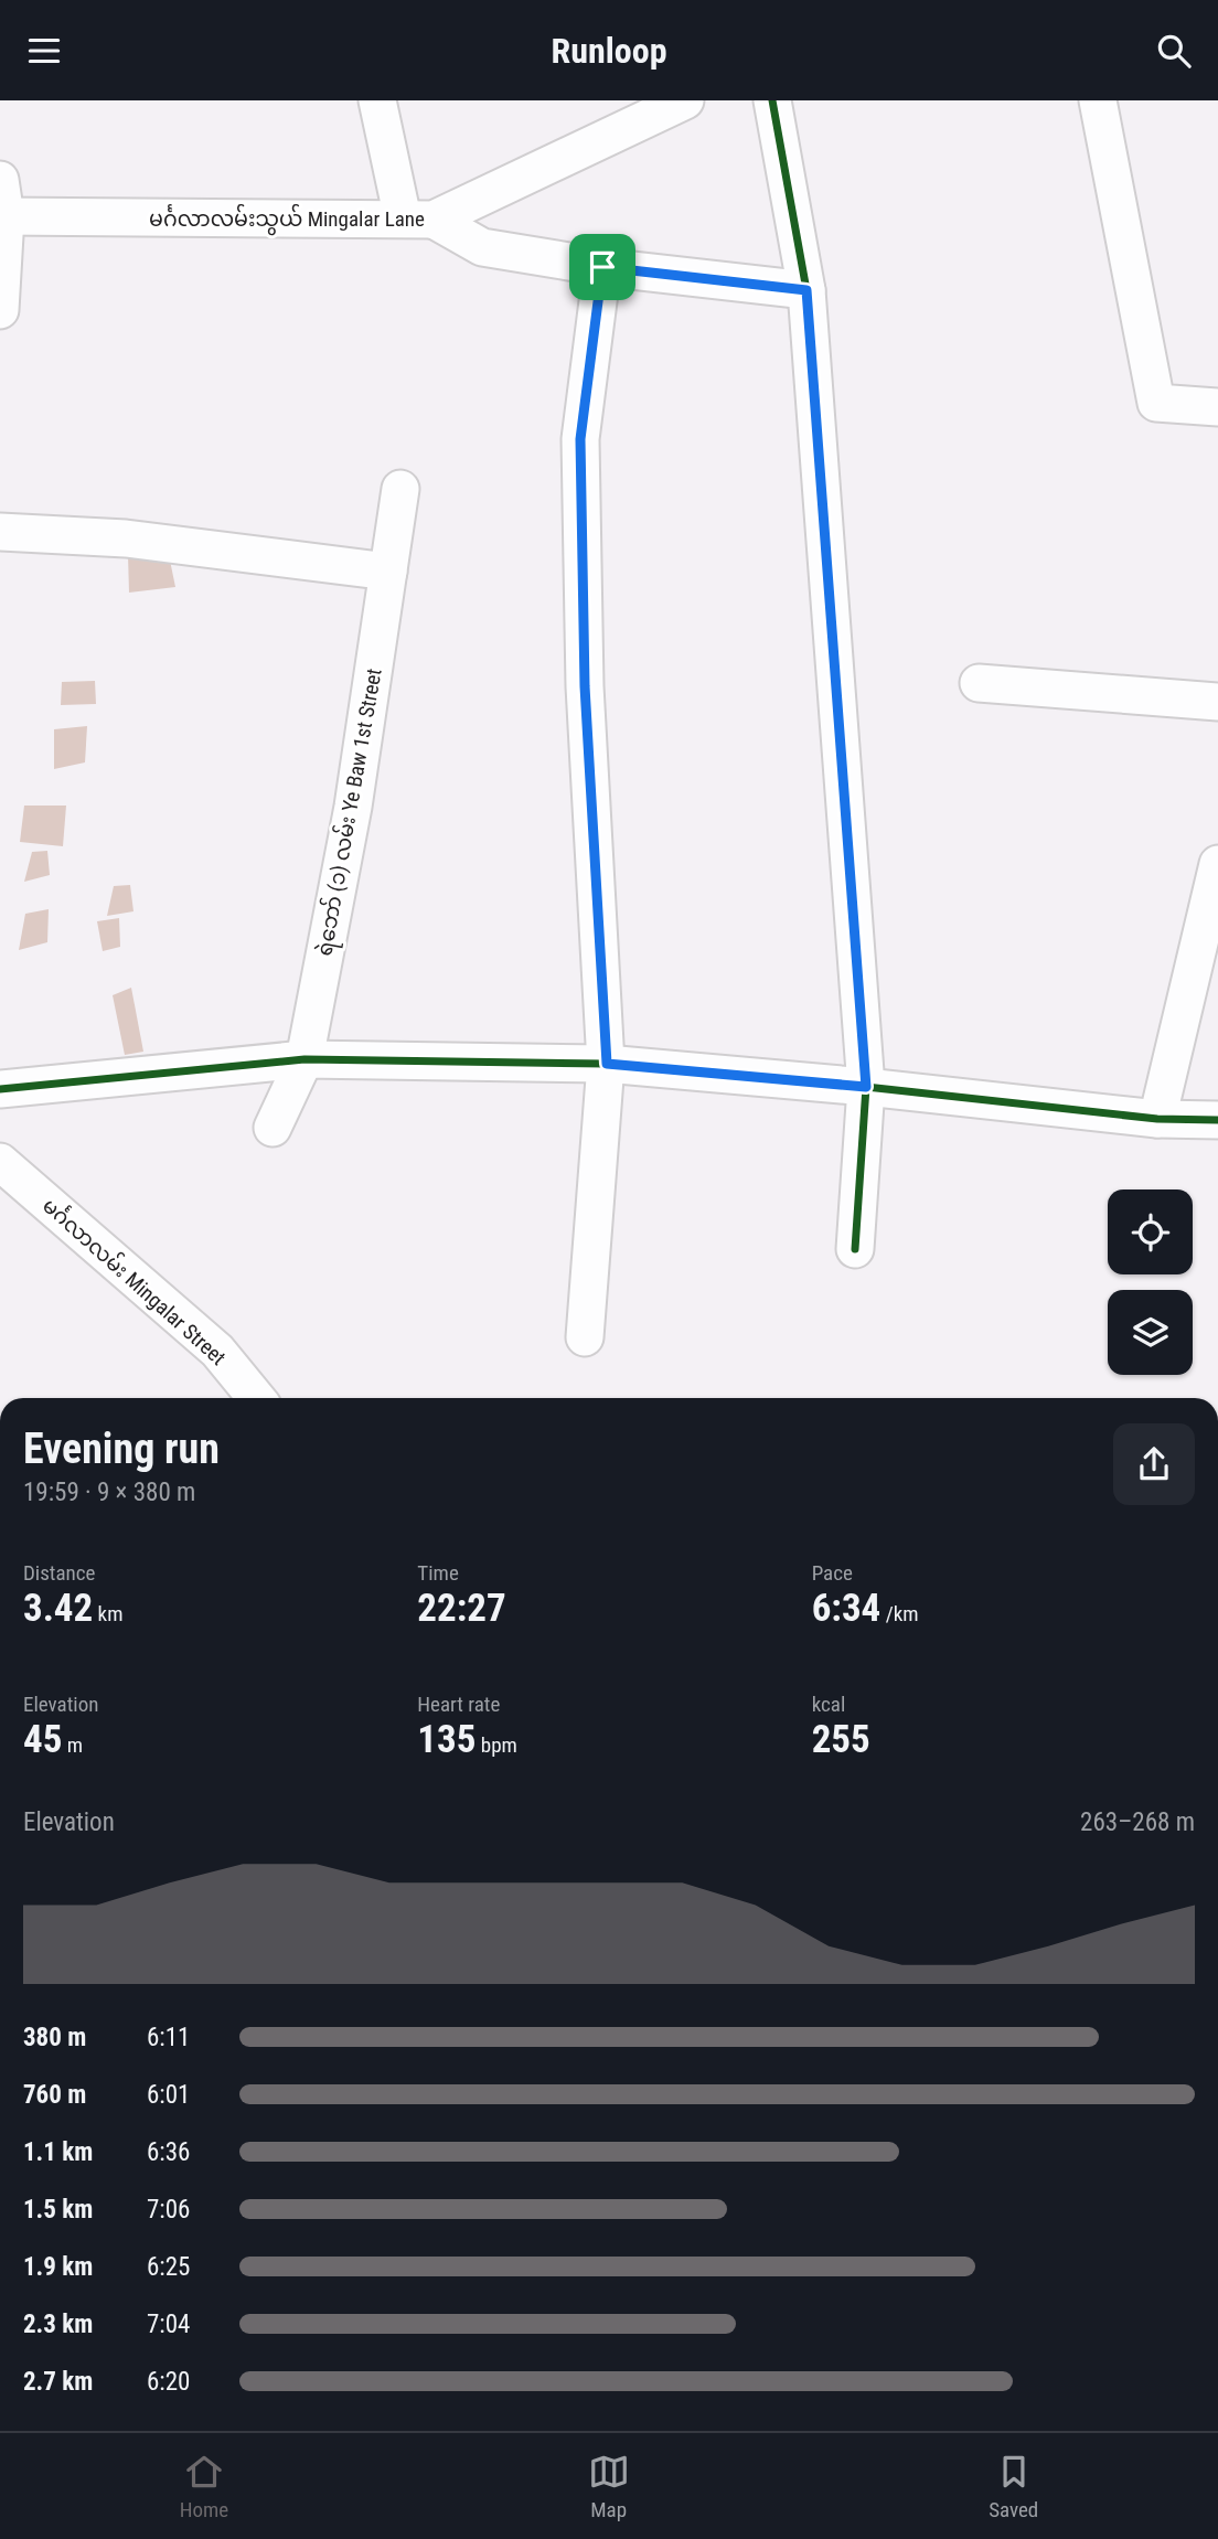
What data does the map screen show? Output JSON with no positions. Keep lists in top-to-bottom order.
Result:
{
  "streets": {
    "street": ["မင်္ဂလာလမ်းသွယ် Mingalar Lane", "ရဲဘော် (၁) လမ်း Ye Baw 1st Street", "မင်္ဂလာလမ်း Mingalar Street"]
  },
  "page": {
    "header": "Runloop",
    "heading": ["Evening run", "19:59 · 9 × 380 m"],
    "stats": [
      ["Distance", "3.42 km"],
      ["Time", "22:27"],
      ["Pace", "6:34 /km"],
      ["Elevation", "45 m"],
      ["Heart rate", "135 bpm"],
      ["kcal", "255"]
    ],
    "chart": ["Elevation", "263–268 m"],
    "list": [
      {
        "name": "380 m",
        "note": "6:11"
      },
      {
        "name": "760 m",
        "note": "6:01"
      },
      {
        "name": "1.1 km",
        "note": "6:36"
      },
      {
        "name": "1.5 km",
        "note": "7:06"
      },
      {
        "name": "1.9 km",
        "note": "6:25"
      },
      {
        "name": "2.3 km",
        "note": "7:04"
      },
      {
        "name": "2.7 km",
        "note": "6:20"
      }
    ],
    "tabs": ["Home", "Map", "Saved"]
  }
}
